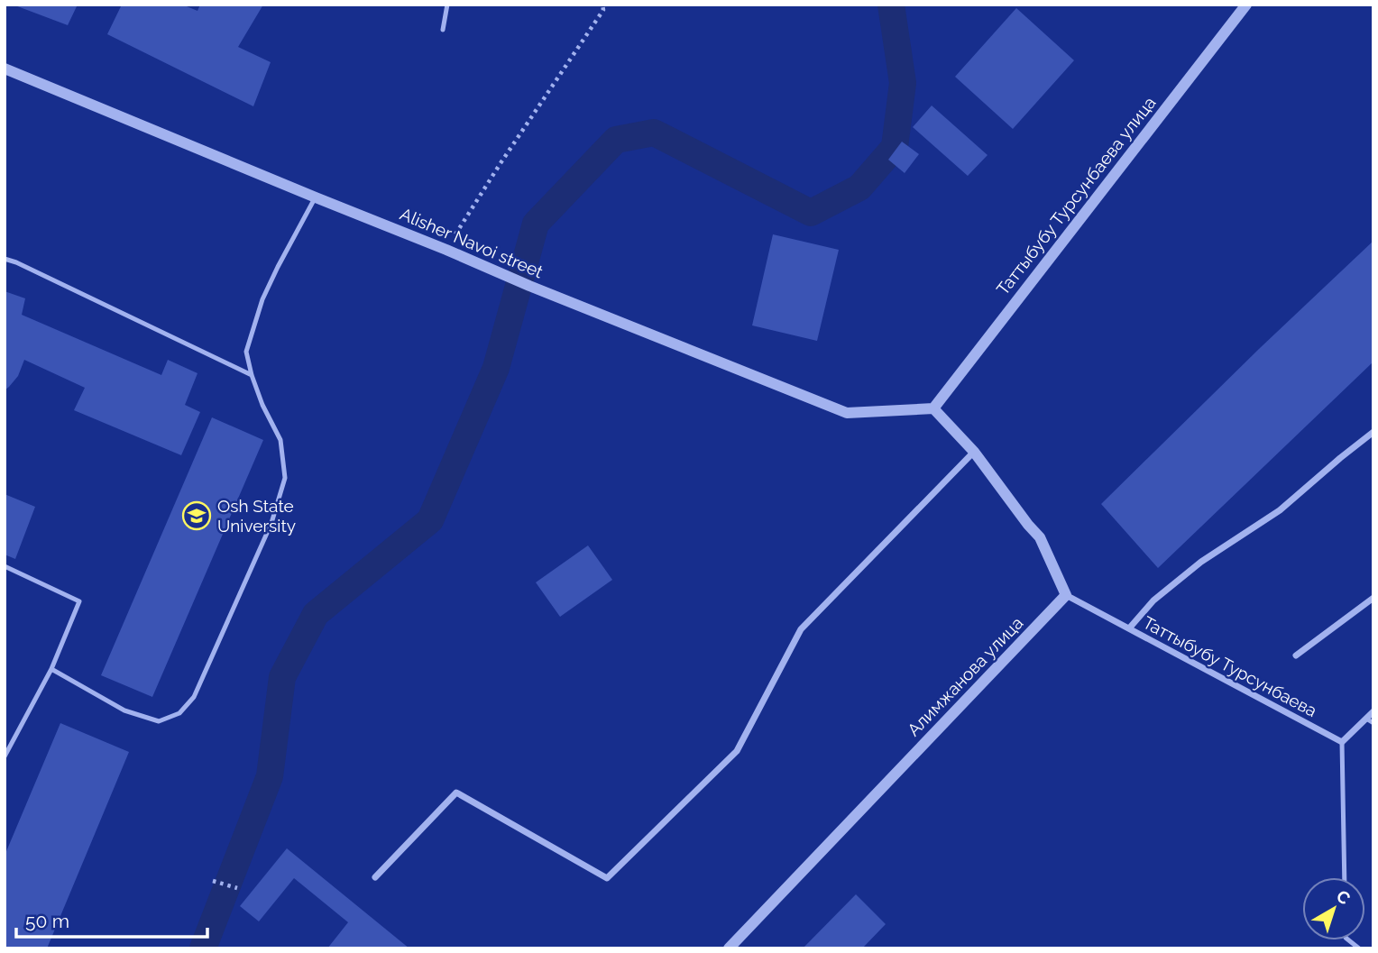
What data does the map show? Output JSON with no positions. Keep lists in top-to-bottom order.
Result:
{
  "streets": {
    "street": [
      "Таттыбубу Турсунбаева улица",
      "Alisher Navoi street",
      "Таттыбубу Турсунбаева",
      "Алимжанова улица"
    ]
  },
  "crossings": [
    ["Таттыбубу Турсунбаева улица", "Alisher Navoi street"],
    ["Таттыбубу Турсунбаева", "Алимжанова улица"]
  ],
  "places": {
    "school or university": ["Osh State University"]
  },
  "scale_bar": "50 m",
  "north": "top right"
}
